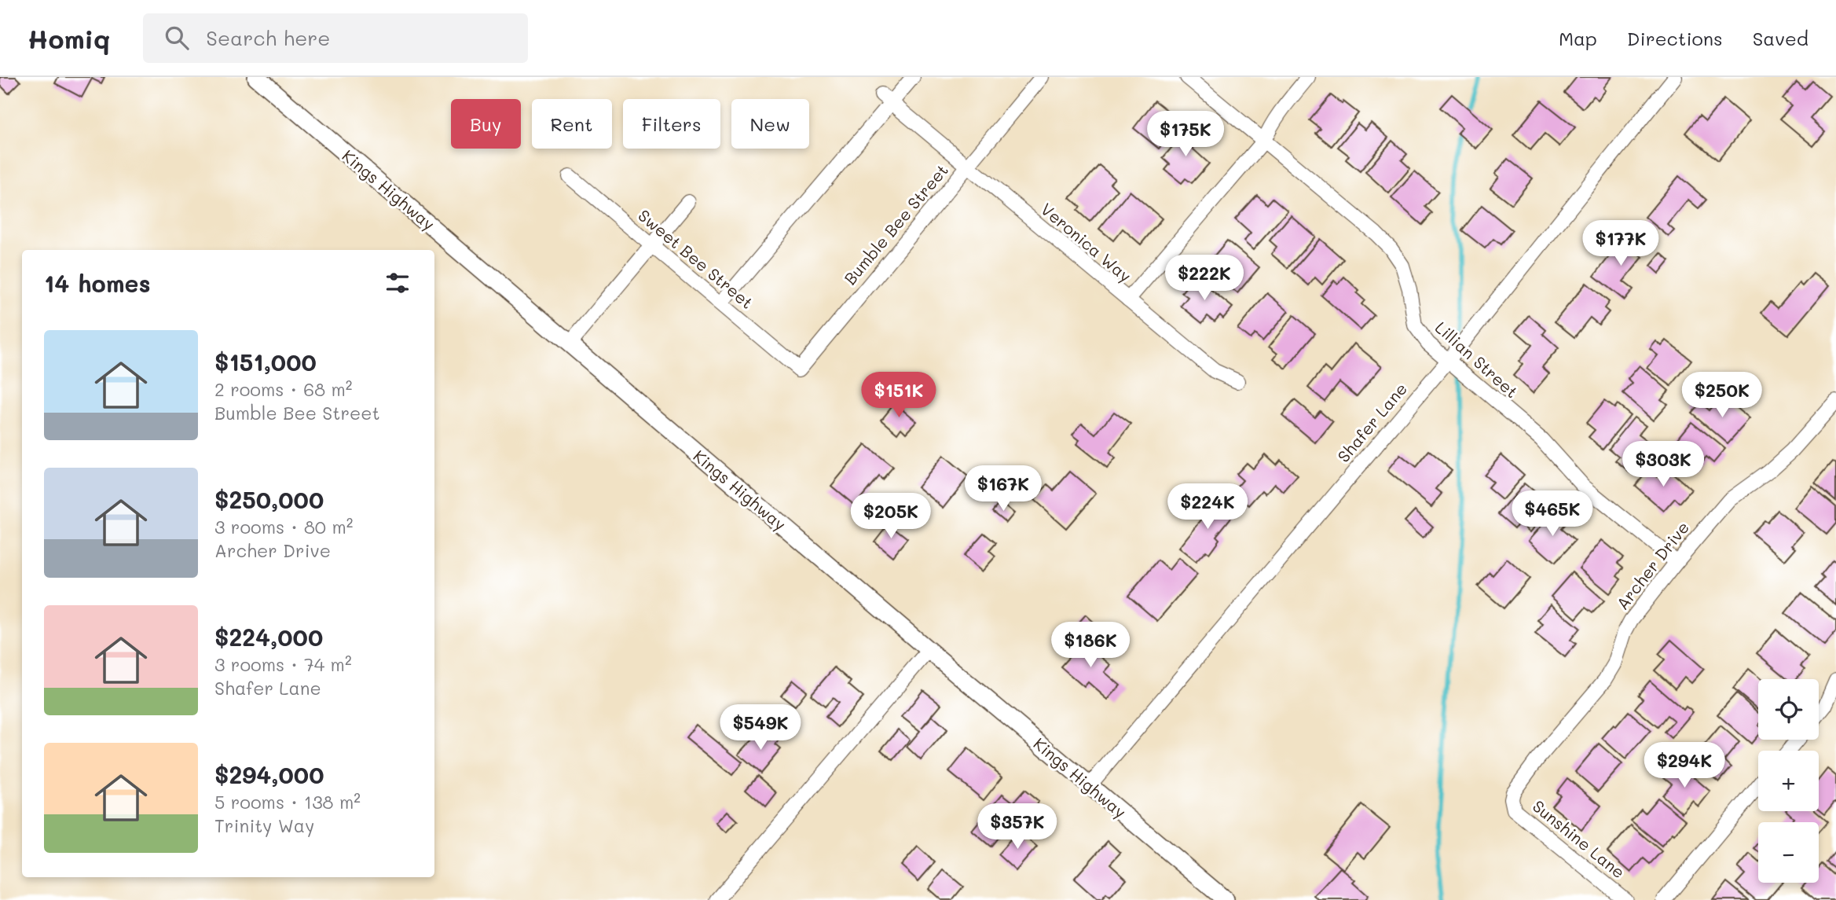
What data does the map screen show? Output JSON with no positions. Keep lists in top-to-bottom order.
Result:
{
  "streets": {
    "street": [
      "Kings Highway",
      "Bumble Bee Street",
      "Veronica Way",
      "Sweet Bee Street",
      "Lillian Street",
      "Shafer Lane",
      "Archer Drive",
      "Sunshine Lane"
    ]
  },
  "crossings": [
    ["Kings Highway", "Shafer Lane"],
    ["Bumble Bee Street", "Veronica Way"],
    ["Bumble Bee Street", "Sweet Bee Street"],
    ["Lillian Street", "Shafer Lane"],
    ["Lillian Street", "Archer Drive"],
    ["Archer Drive", "Sunshine Lane"]
  ],
  "page": {
    "header": "Homiq",
    "search": "Search here",
    "nav": ["Map", "Directions", "Saved"],
    "chip": [
      "Buy",
      "Rent",
      "Filters",
      "New"
    ],
    "price": [
      "$175K",
      "$177K",
      "$222K",
      "$151K",
      "$250K",
      "$303K",
      "$167K",
      "$224K",
      "$465K",
      "$205K",
      "$186K",
      "$549K",
      "$294K",
      "$357K"
    ],
    "heading": "14 homes",
    "list": [
      {
        "name": "$151,000",
        "note": "2 rooms · 68 m² · Bumble Bee Street"
      },
      {
        "name": "$250,000",
        "note": "3 rooms · 80 m² · Archer Drive"
      },
      {
        "name": "$224,000",
        "note": "3 rooms · 74 m² · Shafer Lane"
      },
      {
        "name": "$294,000",
        "note": "5 rooms · 138 m² · Trinity Way"
      }
    ],
    "map_buttons": ["+", "−"]
  }
}
